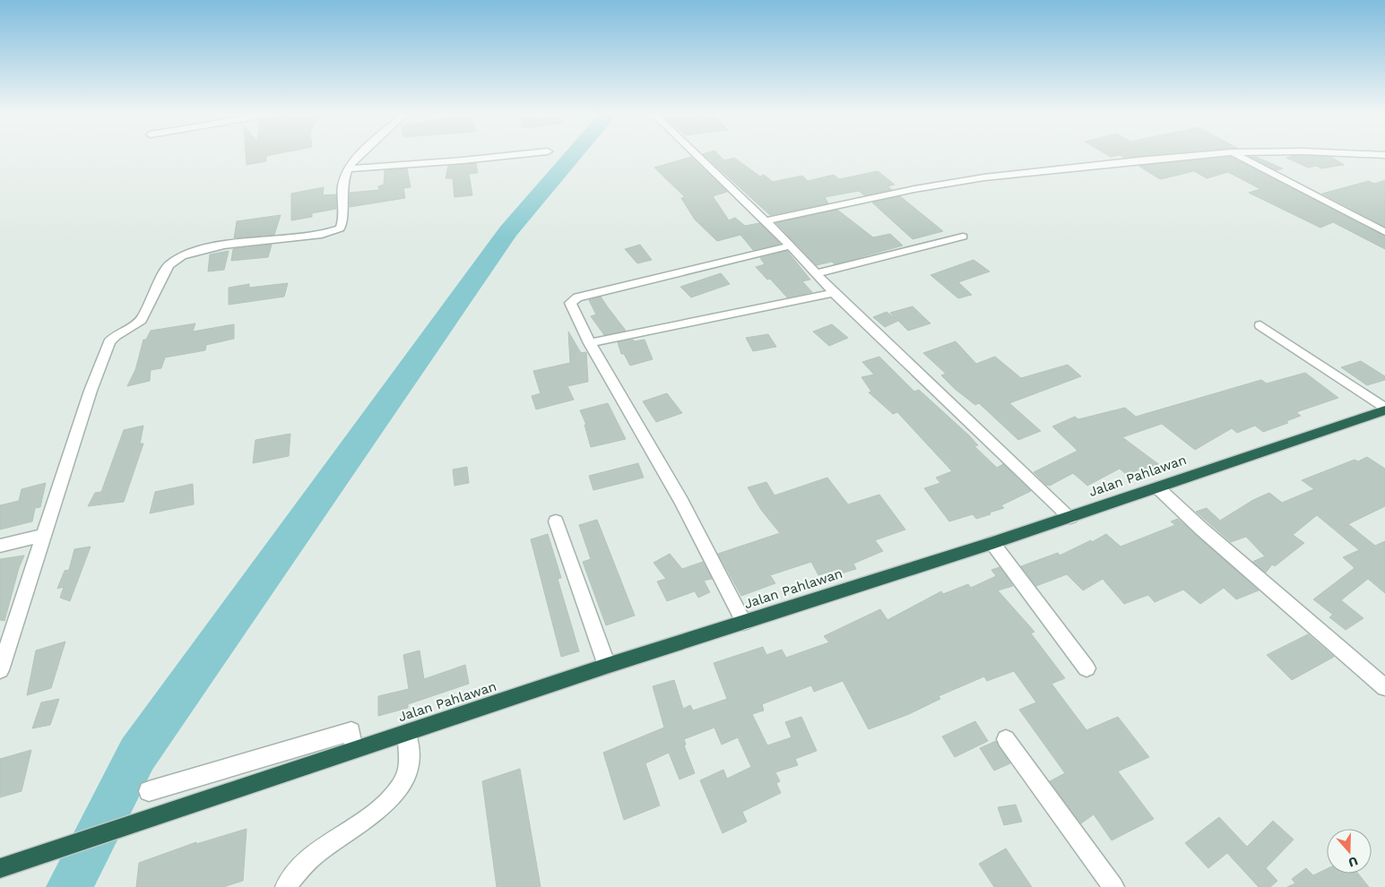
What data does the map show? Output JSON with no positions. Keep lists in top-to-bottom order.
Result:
{
  "streets": {
    "highway": ["Jalan Pahlawan"]
  },
  "north": "bottom"
}
